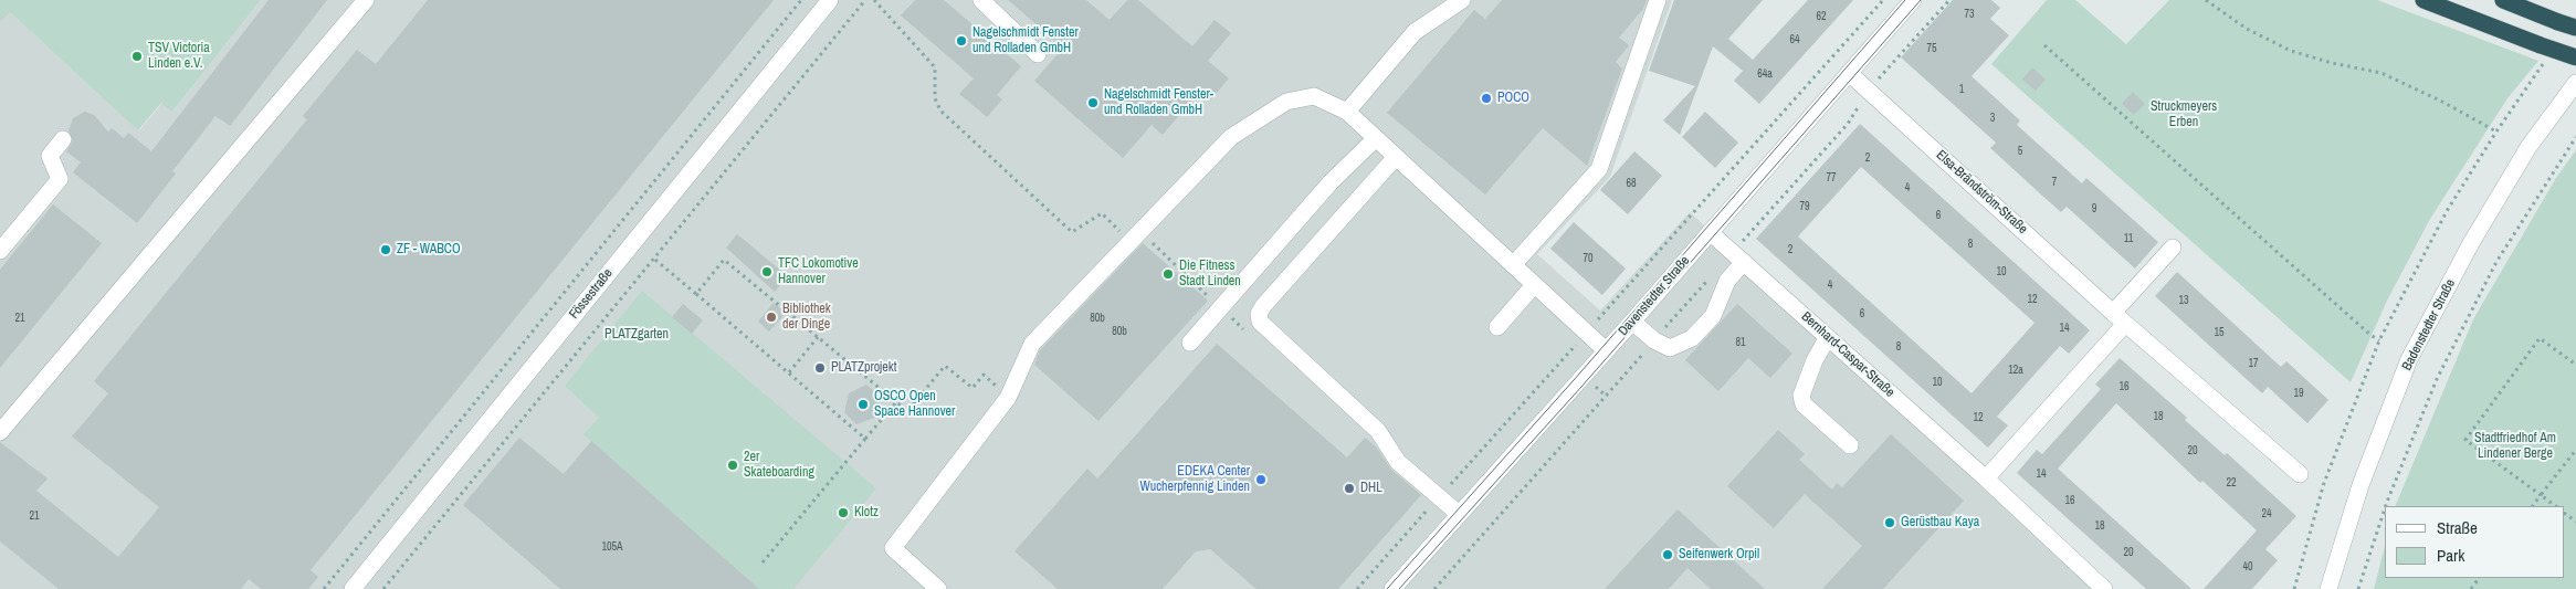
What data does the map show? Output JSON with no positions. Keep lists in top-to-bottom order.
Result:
{
  "streets": {
    "street": [
      "Elsa-Brändström-Straße",
      "Fössestraße",
      "Davenstedter Straße",
      "Badenstedter Straße",
      "Bernhard-Caspar-Straße"
    ]
  },
  "crossings": [
    ["Elsa-Brändström-Straße", "Davenstedter Straße"],
    ["Davenstedter Straße", "Bernhard-Caspar-Straße"]
  ],
  "parks": ["Struckmeyers Erben", "PLATZgarten", "Stadtfriedhof Am Lindener Berge"],
  "places": [
    "Nagelschmidt Fenster und Rolladen GmbH",
    "TSV Victoria Linden e.V.",
    "POCO",
    "Nagelschmidt Fenster- und Rolladen GmbH",
    "ZF - WABCO",
    "TFC Lokomotive Hannover",
    "Die Fitness Stadt Linden",
    "Bibliothek der Dinge",
    "PLATZprojekt",
    "OSCO Open Space Hannover",
    "2er Skateboarding",
    "EDEKA Center Wucherpfennig Linden",
    "DHL",
    "Klotz",
    "Gerüstbau Kaya",
    "Seifenwerk Orpil"
  ],
  "house_numbers": [
    "73",
    "62",
    "64",
    "75",
    "64a",
    "1",
    "3",
    "5",
    "2",
    "77",
    "7",
    "68",
    "4",
    "79",
    "9",
    "6",
    "11",
    "8",
    "2",
    "70",
    "10",
    "4",
    "12",
    "13",
    "6",
    "21",
    "80b",
    "14",
    "80b",
    "15",
    "81",
    "8",
    "17",
    "12a",
    "10",
    "16",
    "19",
    "18",
    "12",
    "20",
    "14",
    "22",
    "16",
    "24",
    "21",
    "18",
    "105A",
    "20",
    "40"
  ],
  "legend": ["Straße", "Park"]
}
